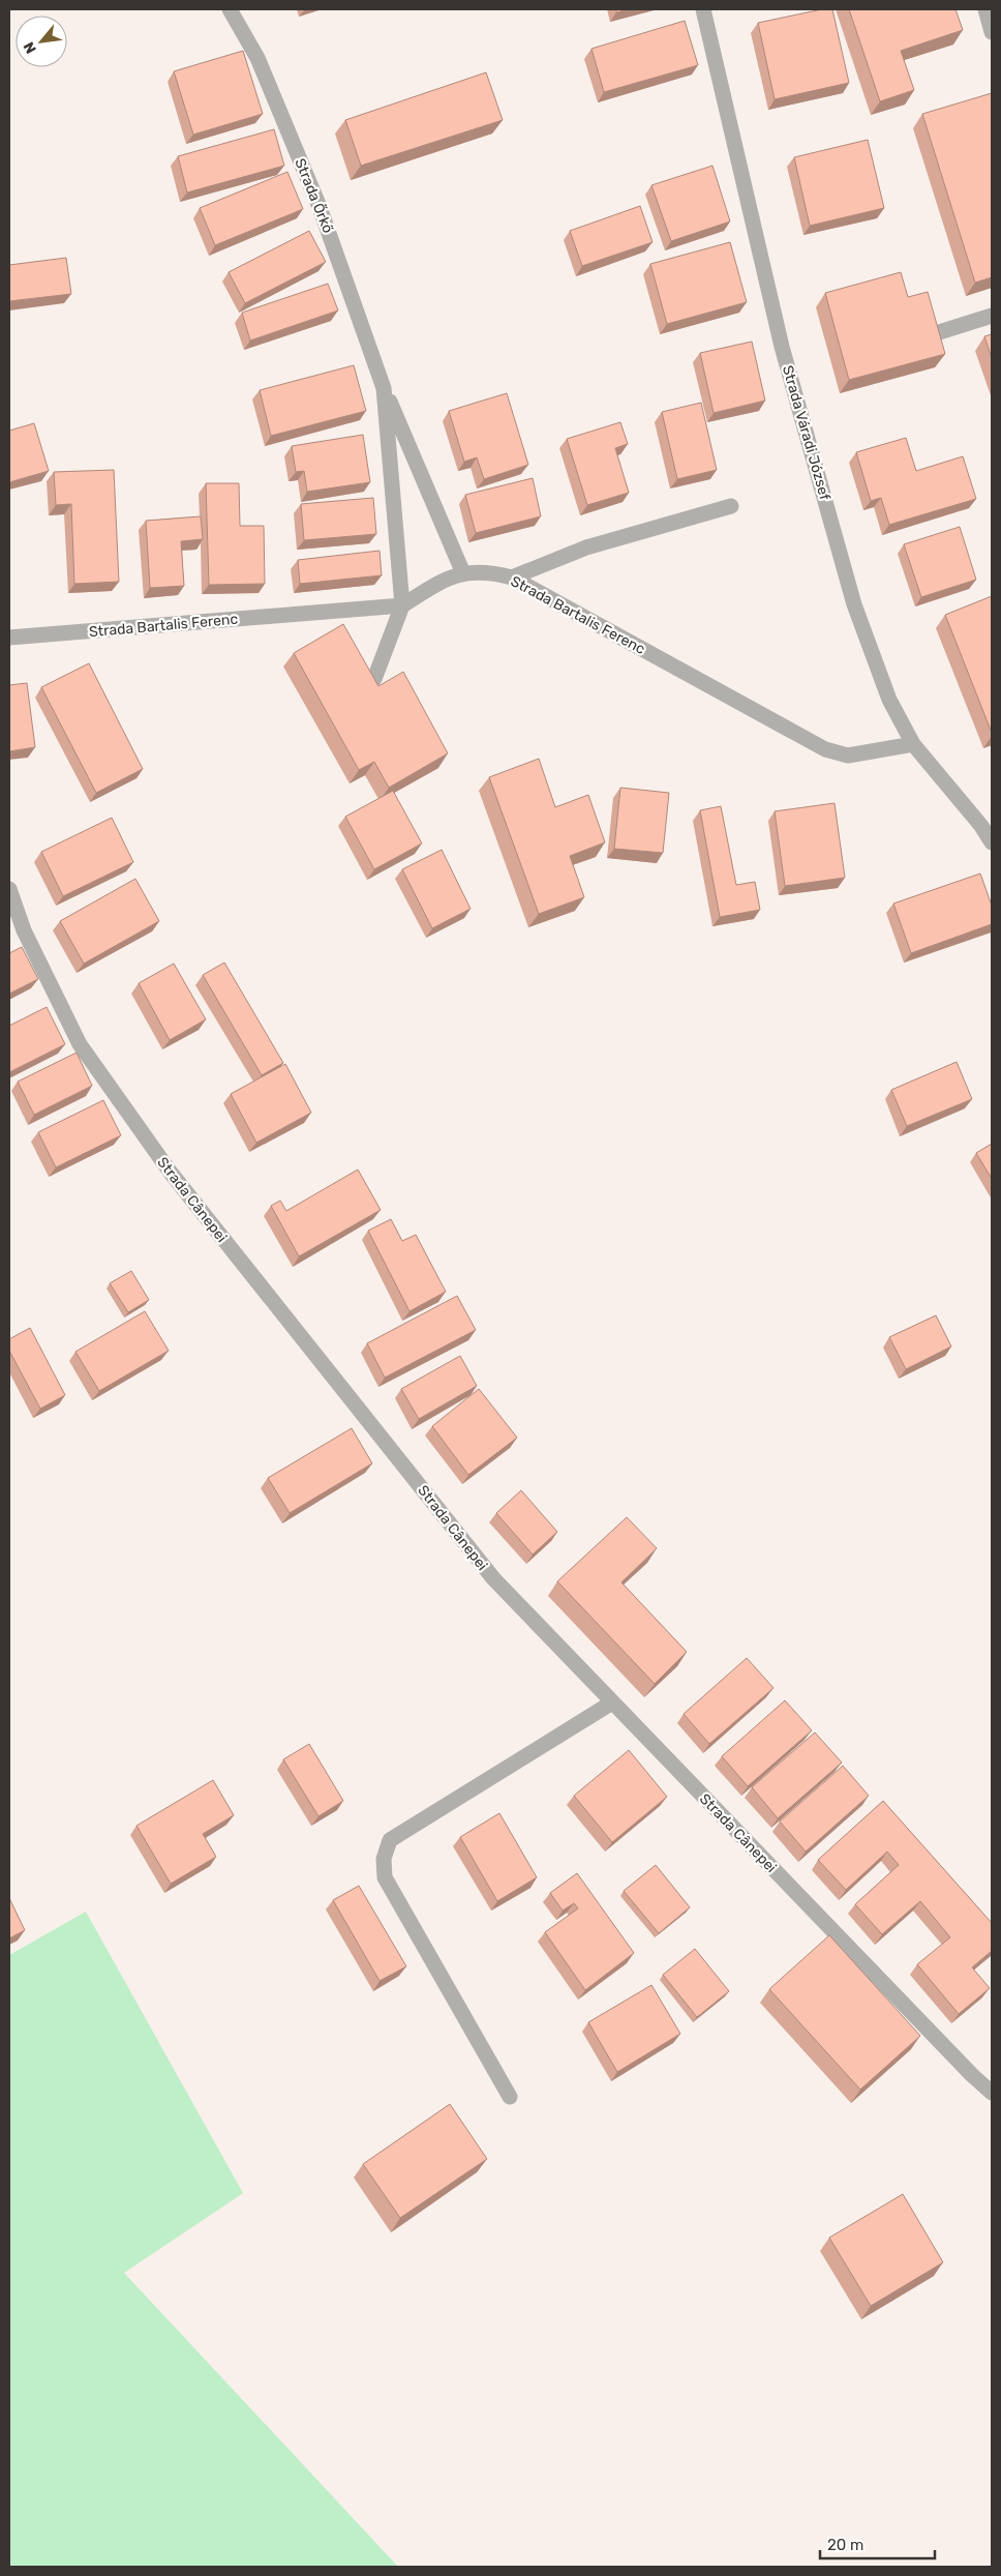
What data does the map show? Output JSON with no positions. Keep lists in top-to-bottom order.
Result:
{
  "streets": {
    "street": [
      "Strada Őrkő",
      "Strada Váradi József",
      "Strada Bartalis Ferenc",
      "Strada Cânepei"
    ]
  },
  "crossings": [
    ["Strada Őrkő", "Strada Bartalis Ferenc"],
    ["Strada Váradi József", "Strada Bartalis Ferenc"]
  ],
  "scale_bar": "20 m",
  "north": "bottom left"
}
